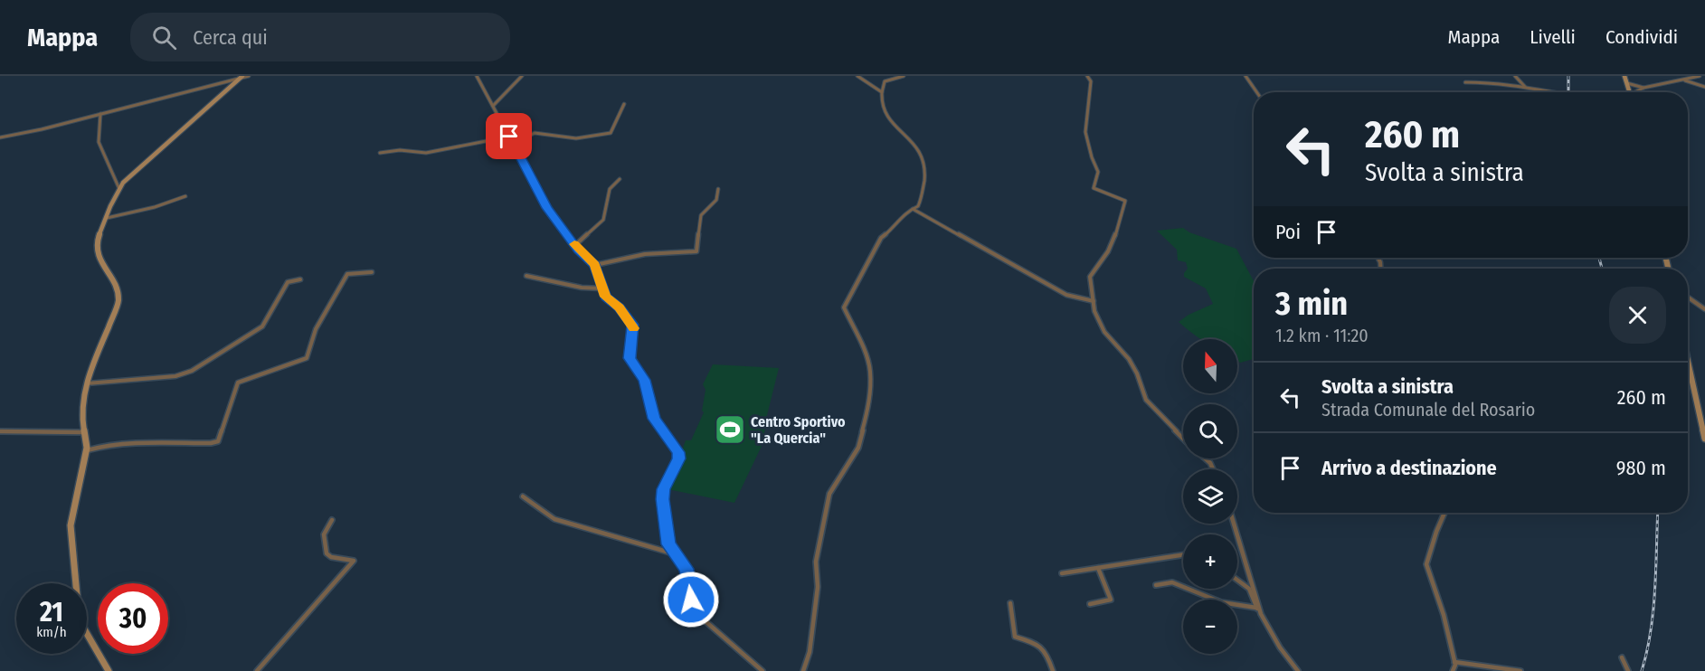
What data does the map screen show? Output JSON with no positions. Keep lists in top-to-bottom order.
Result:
{
  "places": {
    "sports": ["Centro Sportivo \"La Quercia\""]
  },
  "north": "top",
  "page": {
    "header": "Mappa",
    "search": "Cerca qui",
    "nav": ["Mappa", "Livelli", "Condividi"],
    "turn": ["260 m", "Svolta a sinistra"],
    "then": "Poi",
    "heading": ["3 min", "1.2 km · 11:20"],
    "map_buttons": ["+", "−"],
    "list": [
      {
        "name": "Svolta a sinistra",
        "note": "Strada Comunale del Rosario",
        "value": "260 m"
      },
      {
        "name": "Arrivo a destinazione",
        "value": "980 m"
      }
    ],
    "speed": "21 km/h",
    "limit": "30"
  }
}
